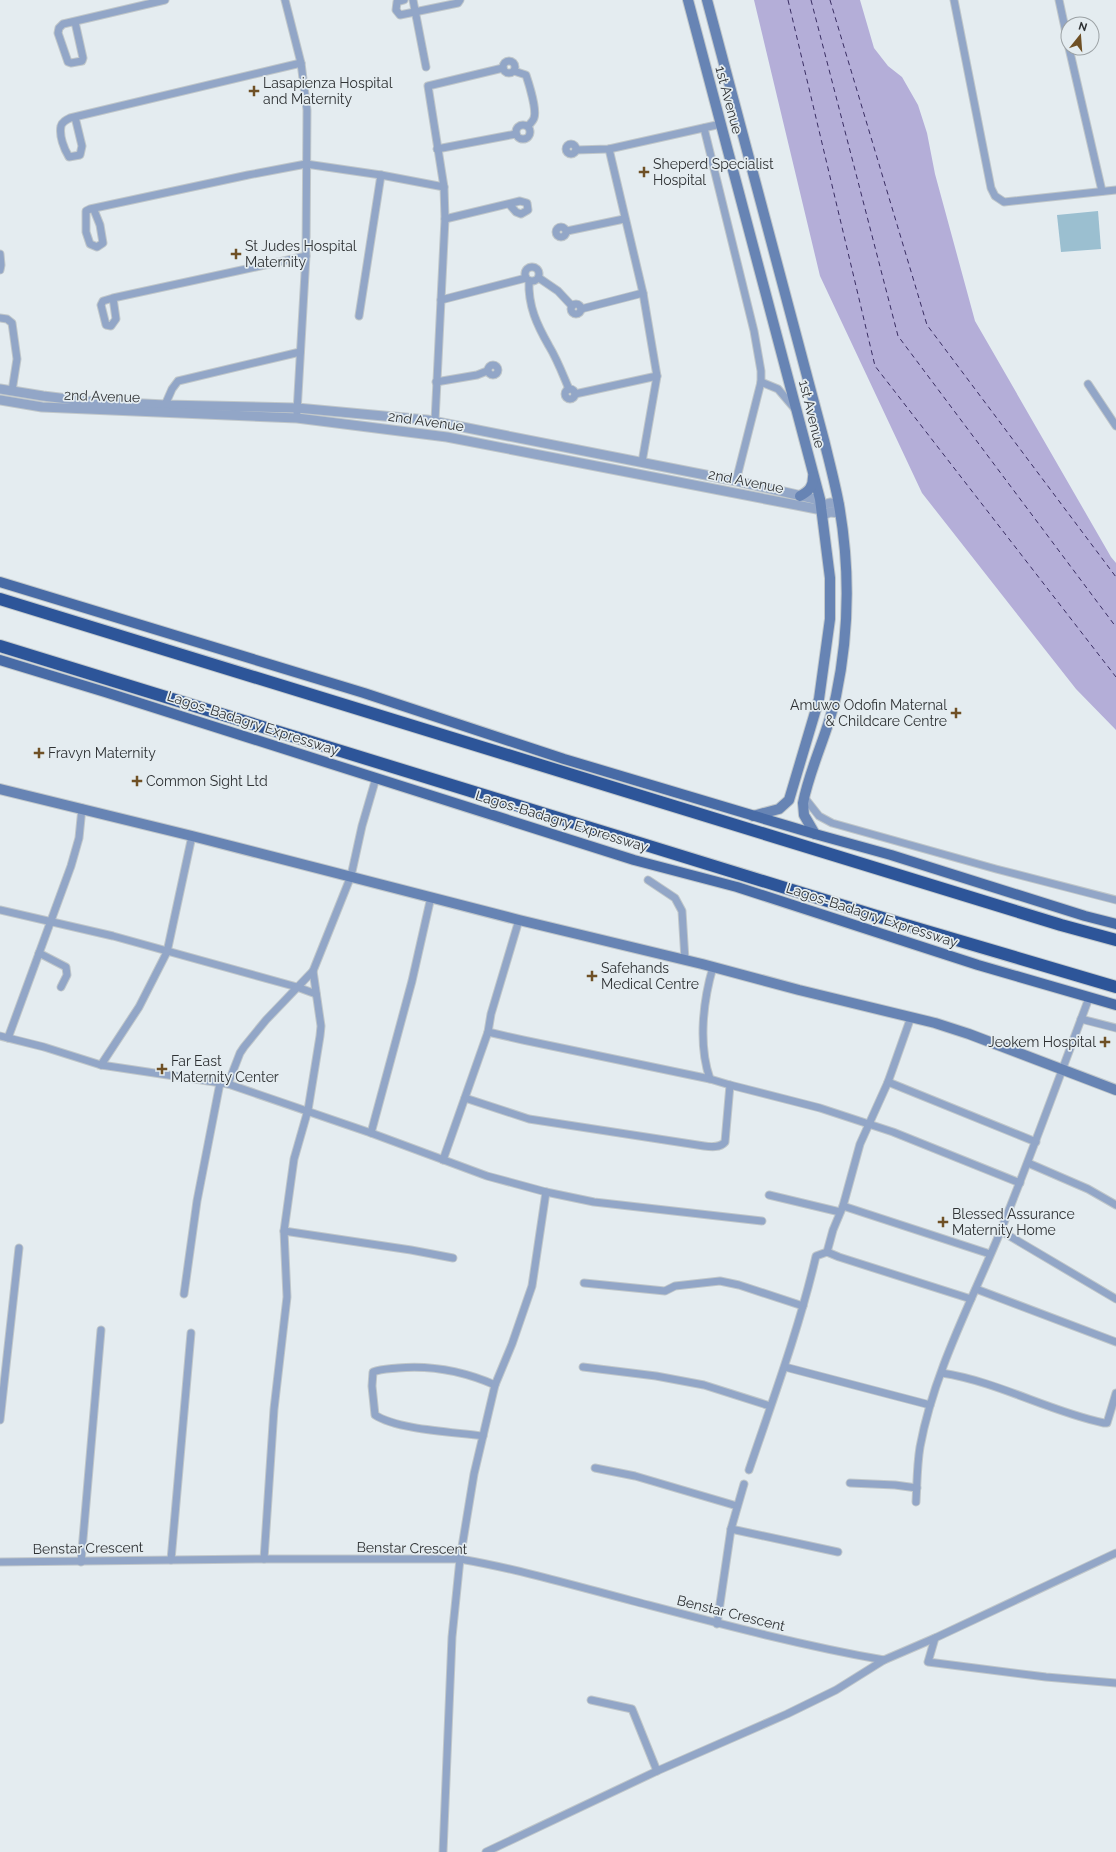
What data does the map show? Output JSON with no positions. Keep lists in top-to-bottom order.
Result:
{
  "streets": {
    "highway": ["Lagos-Badagry Expressway"],
    "main road": ["1st Avenue"],
    "street": ["2nd Avenue", "Benstar Crescent"]
  },
  "crossings": [
    ["1st Avenue", "2nd Avenue"]
  ],
  "places": {
    "health": [
      "Lasapienza Hospital and Maternity",
      "Sheperd Specialist Hospital",
      "St Judes Hospital Maternity",
      "Amuwo Odofin Maternal & Childcare Centre",
      "Fravyn Maternity",
      "Common Sight Ltd",
      "Safehands Medical Centre",
      "Jeokem Hospital",
      "Far East Maternity Center",
      "Blessed Assurance Maternity Home"
    ]
  },
  "north": "top"
}
